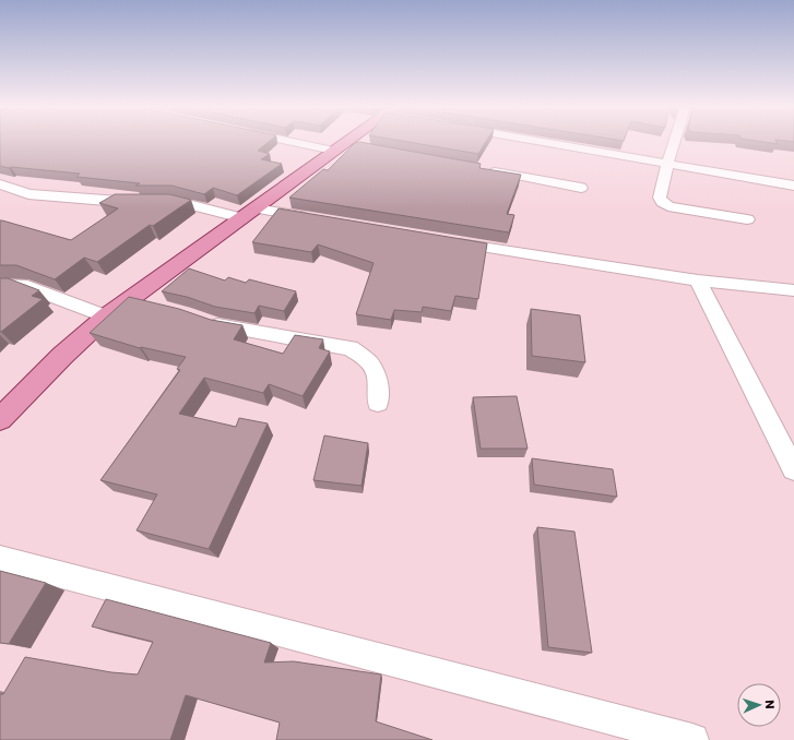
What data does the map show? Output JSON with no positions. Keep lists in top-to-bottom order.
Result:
{
  "north": "right"
}
